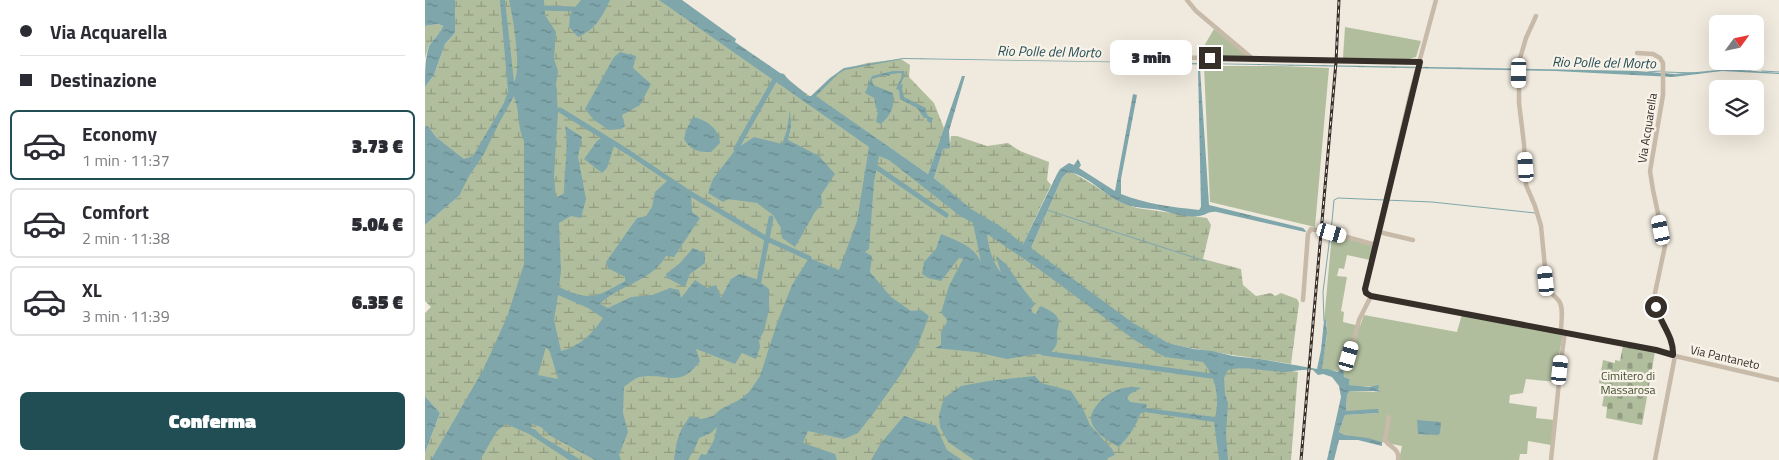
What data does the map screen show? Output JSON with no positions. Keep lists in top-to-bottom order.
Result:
{
  "streets": {
    "street": ["Via Acquarella", "Via Pantaneto"]
  },
  "crossings": [
    ["Via Acquarella", "Via Pantaneto"]
  ],
  "water": ["Rio Polle del Morto"],
  "parks": ["Cimitero di Massarosa"],
  "north": "top right",
  "page": {
    "banner": ["Via Acquarella", "Destinazione"],
    "bubble": "3 min",
    "list": [
      {
        "name": "Economy",
        "note": "1 min · 11:37",
        "value": "3.73 €"
      },
      {
        "name": "Comfort",
        "note": "2 min · 11:38",
        "value": "5.04 €"
      },
      {
        "name": "XL",
        "note": "3 min · 11:39",
        "value": "6.35 €"
      }
    ],
    "buttons": "Conferma"
  }
}
